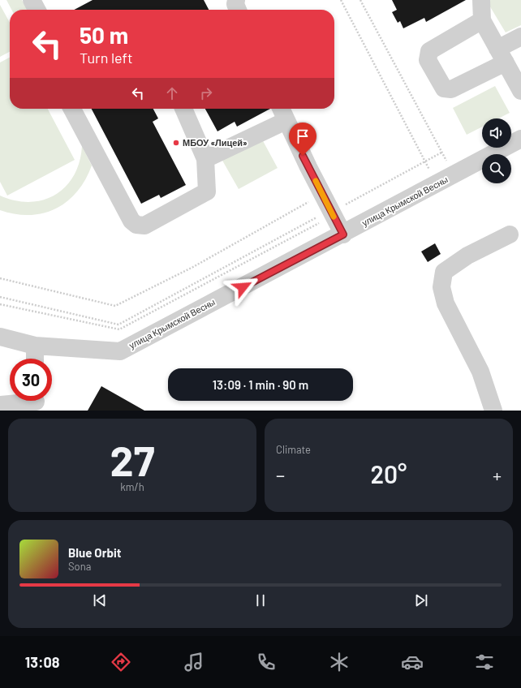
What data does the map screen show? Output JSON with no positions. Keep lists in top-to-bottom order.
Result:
{
  "streets": {
    "street": ["улица Крымской Весны"]
  },
  "places": ["МБОУ «Лицей»"],
  "page": {
    "turn": ["50 m", "Turn left"],
    "limit": "30",
    "trip": "13:09 · 1 min · 90 m",
    "tile": [
      ["27", "km/h"],
      "Climate"
    ],
    "heat": ["−", "20°", "+"],
    "song": ["Blue Orbit", "Sona"],
    "tabs": "13:08"
  }
}
